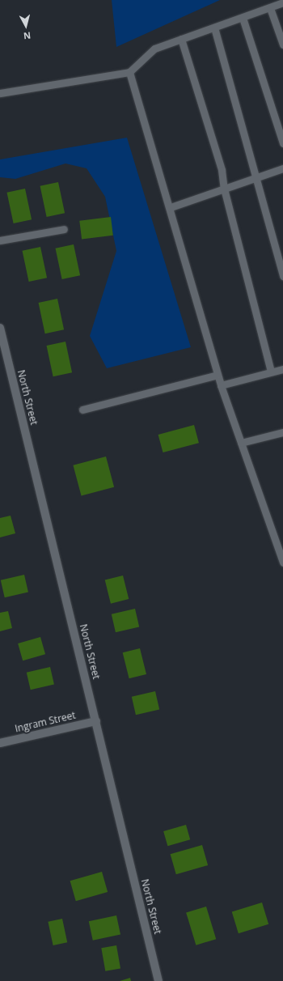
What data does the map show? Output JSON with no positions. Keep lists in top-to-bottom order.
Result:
{
  "streets": {
    "street": ["North Street", "Ingram Street"]
  },
  "crossings": [
    ["North Street", "Ingram Street"]
  ],
  "north": "bottom"
}
